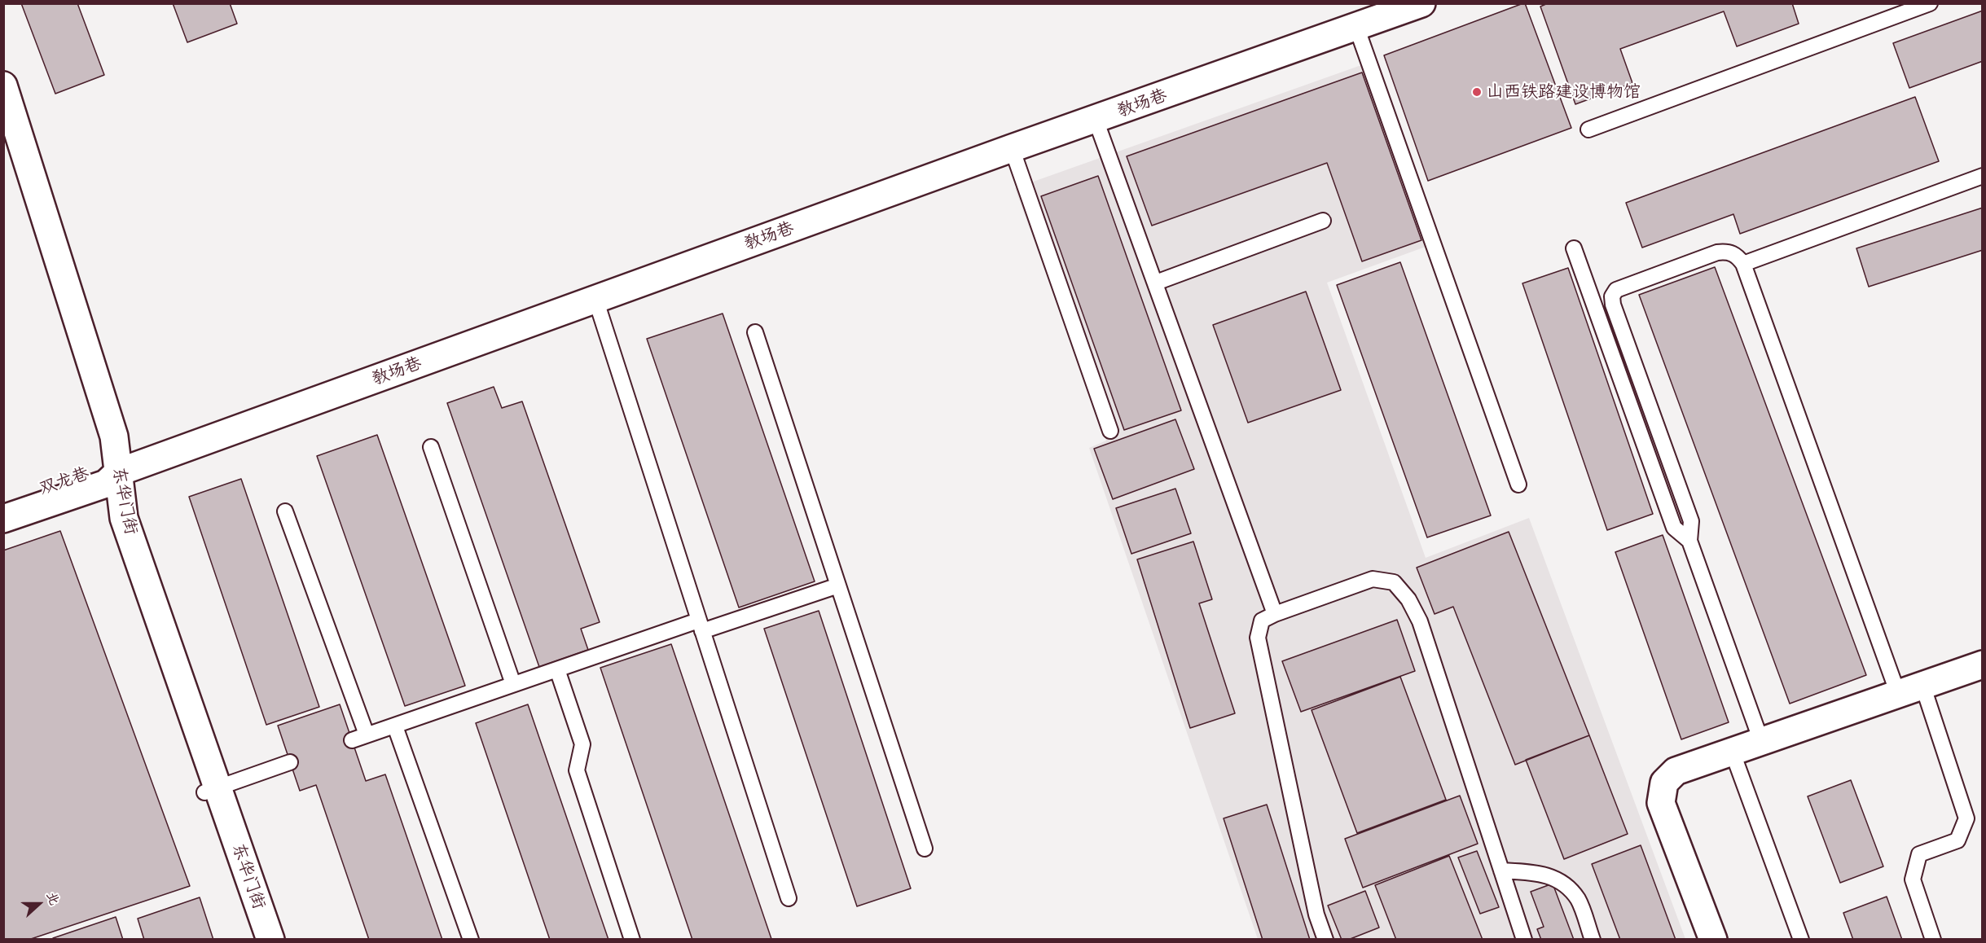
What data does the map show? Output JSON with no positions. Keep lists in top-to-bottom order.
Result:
{
  "streets": {
    "street": ["教场巷", "双龙巷", "东华门街"]
  },
  "crossings": [
    ["教场巷", "双龙巷"],
    ["教场巷", "东华门街"],
    ["双龙巷", "东华门街"]
  ],
  "places": ["山西铁路建设博物馆"],
  "north": "right"
}
